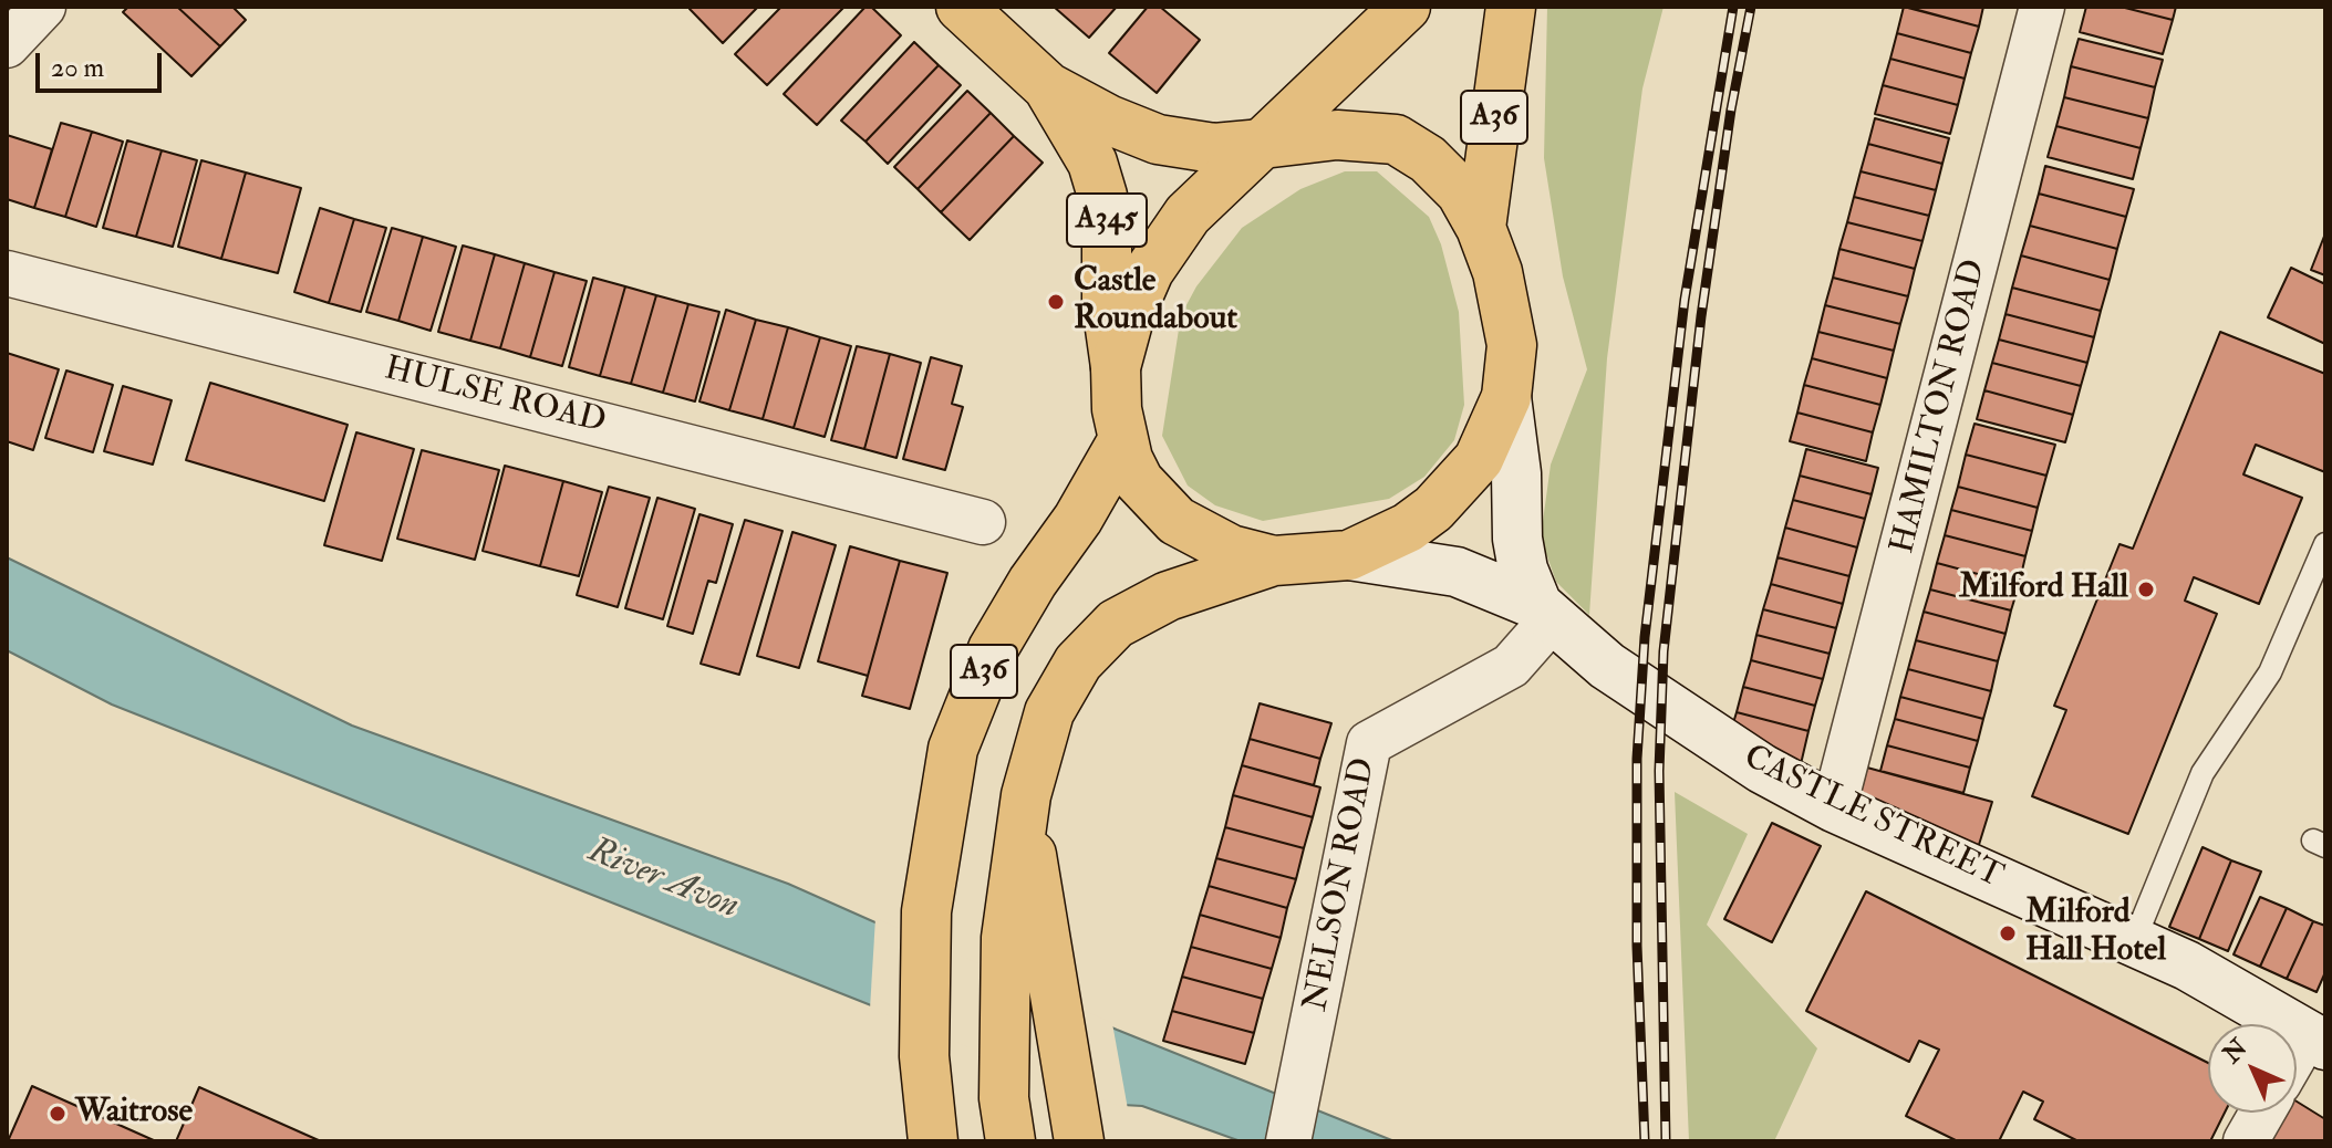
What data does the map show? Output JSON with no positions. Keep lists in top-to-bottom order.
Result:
{
  "streets": {
    "main road": ["A36", "A345"],
    "street": [
      "HULSE ROAD",
      "HAMILTON ROAD",
      "CASTLE STREET",
      "NELSON ROAD"
    ]
  },
  "crossings": [
    ["HAMILTON ROAD", "CASTLE STREET"],
    ["CASTLE STREET", "NELSON ROAD"]
  ],
  "water": ["River Avon"],
  "places": [
    "Castle Roundabout",
    "Milford Hall",
    "Milford Hall Hotel",
    "Waitrose"
  ],
  "scale_bar": "20 m",
  "north": "top left"
}
